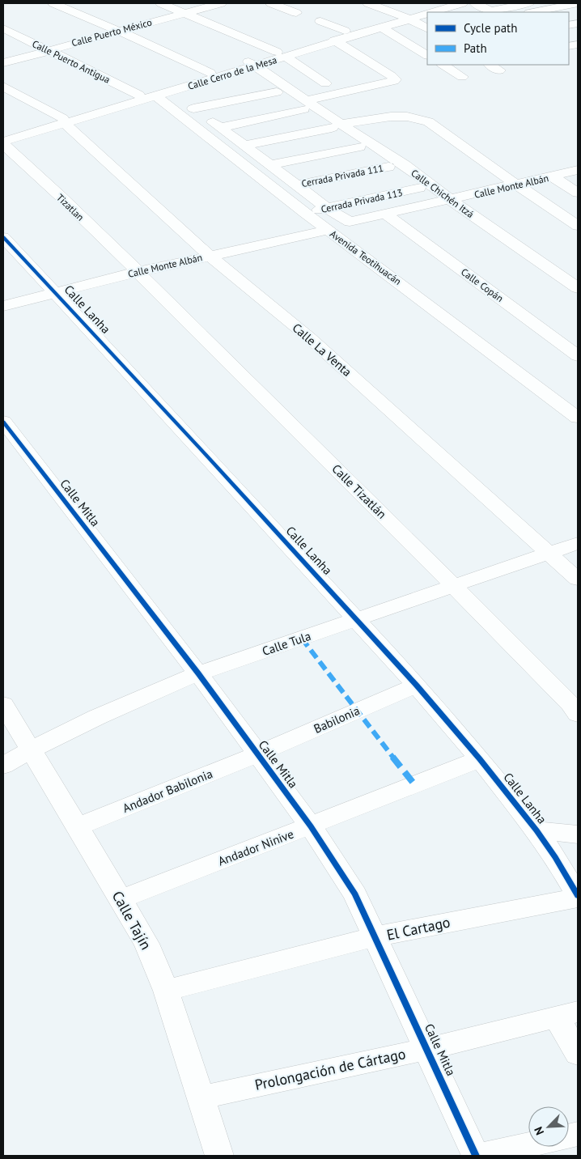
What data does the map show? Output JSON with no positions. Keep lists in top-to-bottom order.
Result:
{
  "streets": {
    "street": [
      "Calle Puerto México",
      "Calle Puerto Antigua",
      "Calle Cerro de la Mesa",
      "Cerrada Privada 111",
      "Calle Monte Albán",
      "Calle Chichén Itzá",
      "Cerrada Privada 113",
      "Tizatlan",
      "Avenida Teotihuacán",
      "Calle Copán",
      "Calle Lanha",
      "Calle La Venta",
      "Calle Tizatlán",
      "Calle Mitla",
      "Calle Tula",
      "Babilonia",
      "Andador Babilonia",
      "Andador Ninive",
      "Calle Tajín",
      "El Cartago",
      "Prolongación de Cártago"
    ]
  },
  "crossings": [
    ["Calle Puerto México", "Calle Puerto Antigua"],
    ["Calle Puerto Antigua", "Calle Cerro de la Mesa"],
    ["Calle Cerro de la Mesa", "Calle Chichén Itzá"],
    ["Calle Cerro de la Mesa", "Tizatlan"],
    ["Calle Cerro de la Mesa", "Avenida Teotihuacán"],
    ["Calle Cerro de la Mesa", "Calle La Venta"],
    ["Calle Monte Albán", "Calle Chichén Itzá"],
    ["Calle Monte Albán", "Cerrada Privada 113"],
    ["Calle Monte Albán", "Tizatlan"],
    ["Calle Monte Albán", "Avenida Teotihuacán"],
    ["Calle Monte Albán", "Calle Copán"],
    ["Calle Monte Albán", "Calle Lanha"],
    ["Calle Monte Albán", "Calle La Venta"],
    ["Calle Monte Albán", "Calle Tizatlán"],
    ["Cerrada Privada 113", "Avenida Teotihuacán"],
    ["Tizatlan", "Calle Tizatlán"],
    ["Calle Lanha", "Calle Tula"],
    ["Calle Lanha", "Babilonia"],
    ["Calle Lanha", "Andador Ninive"],
    ["Calle Lanha", "El Cartago"],
    ["Calle La Venta", "Calle Tula"],
    ["Calle Tizatlán", "Calle Tula"],
    ["Calle Mitla", "Calle Tula"],
    ["Calle Mitla", "Babilonia"],
    ["Calle Mitla", "Andador Babilonia"],
    ["Calle Mitla", "Andador Ninive"],
    ["Calle Mitla", "El Cartago"],
    ["Calle Mitla", "Prolongación de Cártago"],
    ["Calle Tula", "Calle Tajín"],
    ["Babilonia", "Andador Babilonia"],
    ["Andador Babilonia", "Calle Tajín"],
    ["Andador Ninive", "Calle Tajín"],
    ["Calle Tajín", "El Cartago"],
    ["Calle Tajín", "Prolongación de Cártago"]
  ],
  "legend": ["Cycle path", "Path"],
  "north": "bottom left"
}
